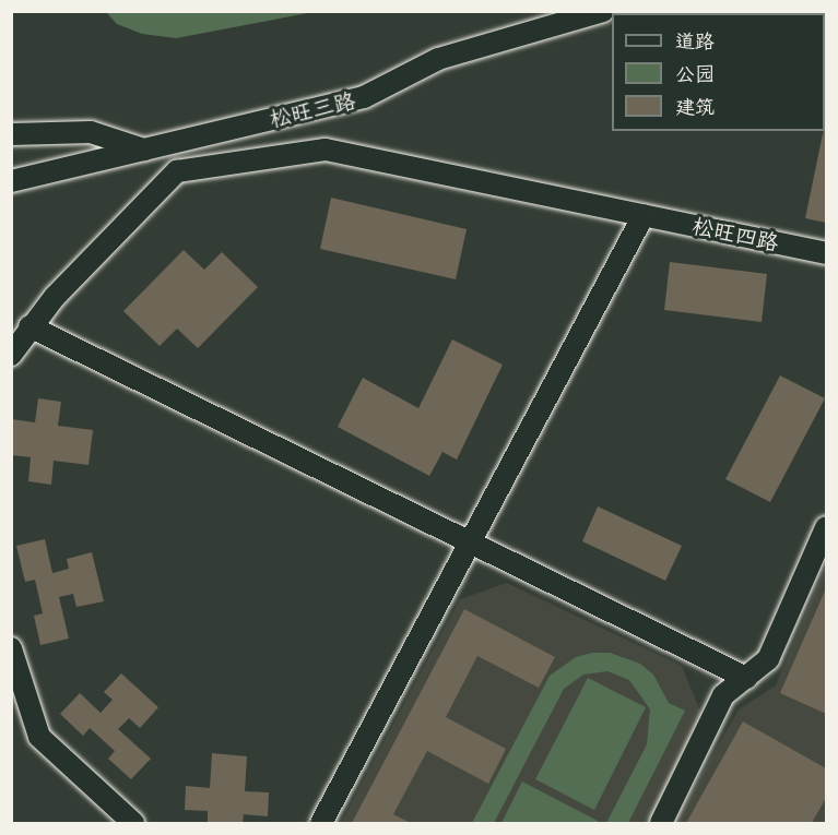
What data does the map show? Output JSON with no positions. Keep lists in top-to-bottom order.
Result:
{
  "streets": {
    "street": ["松旺三路", "松旺四路"]
  },
  "legend": ["道路", "公园", "建筑"]
}
